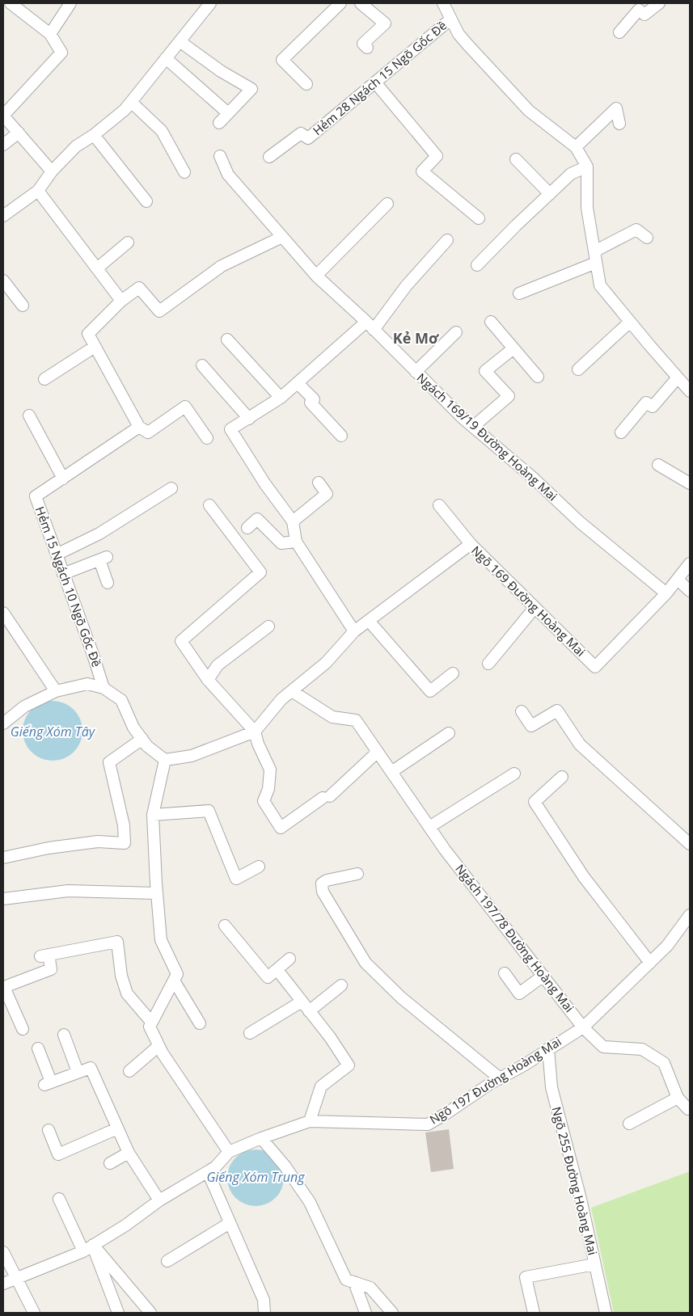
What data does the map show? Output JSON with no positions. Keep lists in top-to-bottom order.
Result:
{
  "streets": {
    "lane": [
      "Hẻm 28 Ngách 15 Ngõ Gốc Đề",
      "Ngách 169/19 Đường Hoàng Mai",
      "Hẻm 15 Ngách 10 Ngõ Gốc Đề",
      "Ngõ 169 Đường Hoàng Mai",
      "Ngách 197/78 Đường Hoàng Mai",
      "Ngõ 197 Đường Hoàng Mai",
      "Ngõ 255 Đường Hoàng Mai"
    ]
  },
  "crossings": [
    ["Ngách 169/19 Đường Hoàng Mai", "Ngõ 169 Đường Hoàng Mai"],
    ["Ngõ 169 Đường Hoàng Mai", "Ngách 197/78 Đường Hoàng Mai"],
    ["Ngách 197/78 Đường Hoàng Mai", "Ngõ 197 Đường Hoàng Mai"],
    ["Ngõ 197 Đường Hoàng Mai", "Ngõ 255 Đường Hoàng Mai"]
  ],
  "districts": ["Kẻ Mơ"],
  "water": ["Giếng Xóm Tây", "Giếng Xóm Trung"]
}
